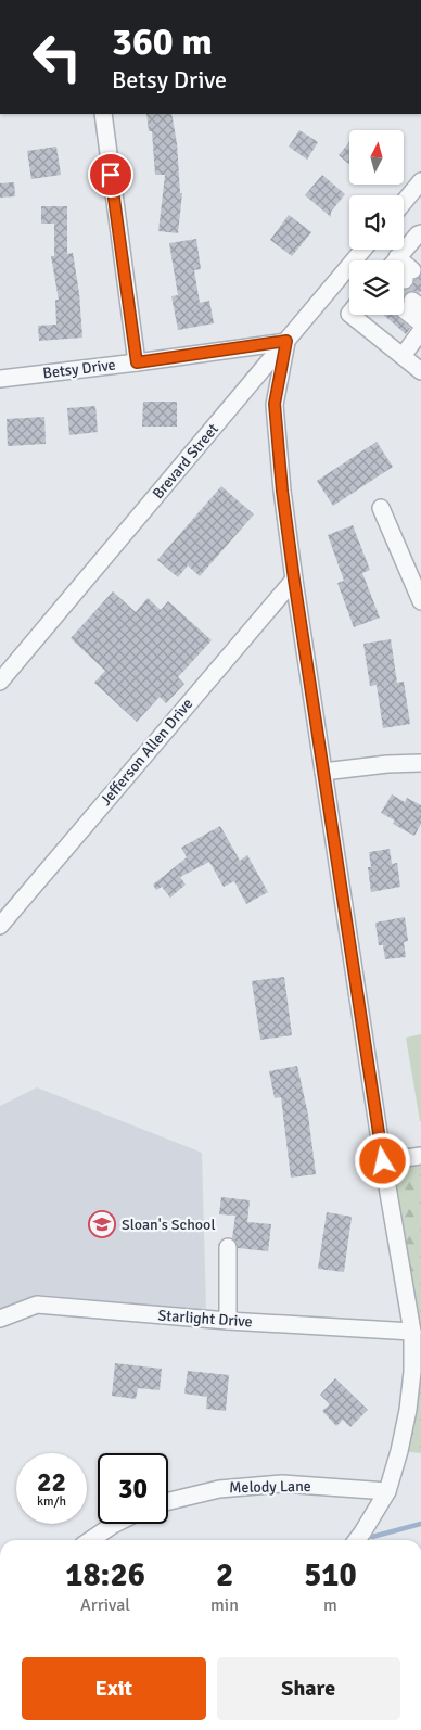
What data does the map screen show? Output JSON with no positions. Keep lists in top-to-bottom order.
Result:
{
  "streets": {
    "street": [
      "Betsy Drive",
      "Brevard Street",
      "Jefferson Allen Drive",
      "Starlight Drive",
      "Melody Lane"
    ]
  },
  "crossings": [
    ["Betsy Drive", "Brevard Street"]
  ],
  "places": {
    "school or university": ["Sloan's School"]
  },
  "north": "top",
  "page": {
    "turn": ["360 m", "Betsy Drive"],
    "speed": "22 km/h",
    "limit": "30",
    "eta": [
      "18:26",
      "Arrival",
      "2",
      "min",
      "510",
      "m"
    ],
    "buttons": ["Exit", "Share"]
  }
}
